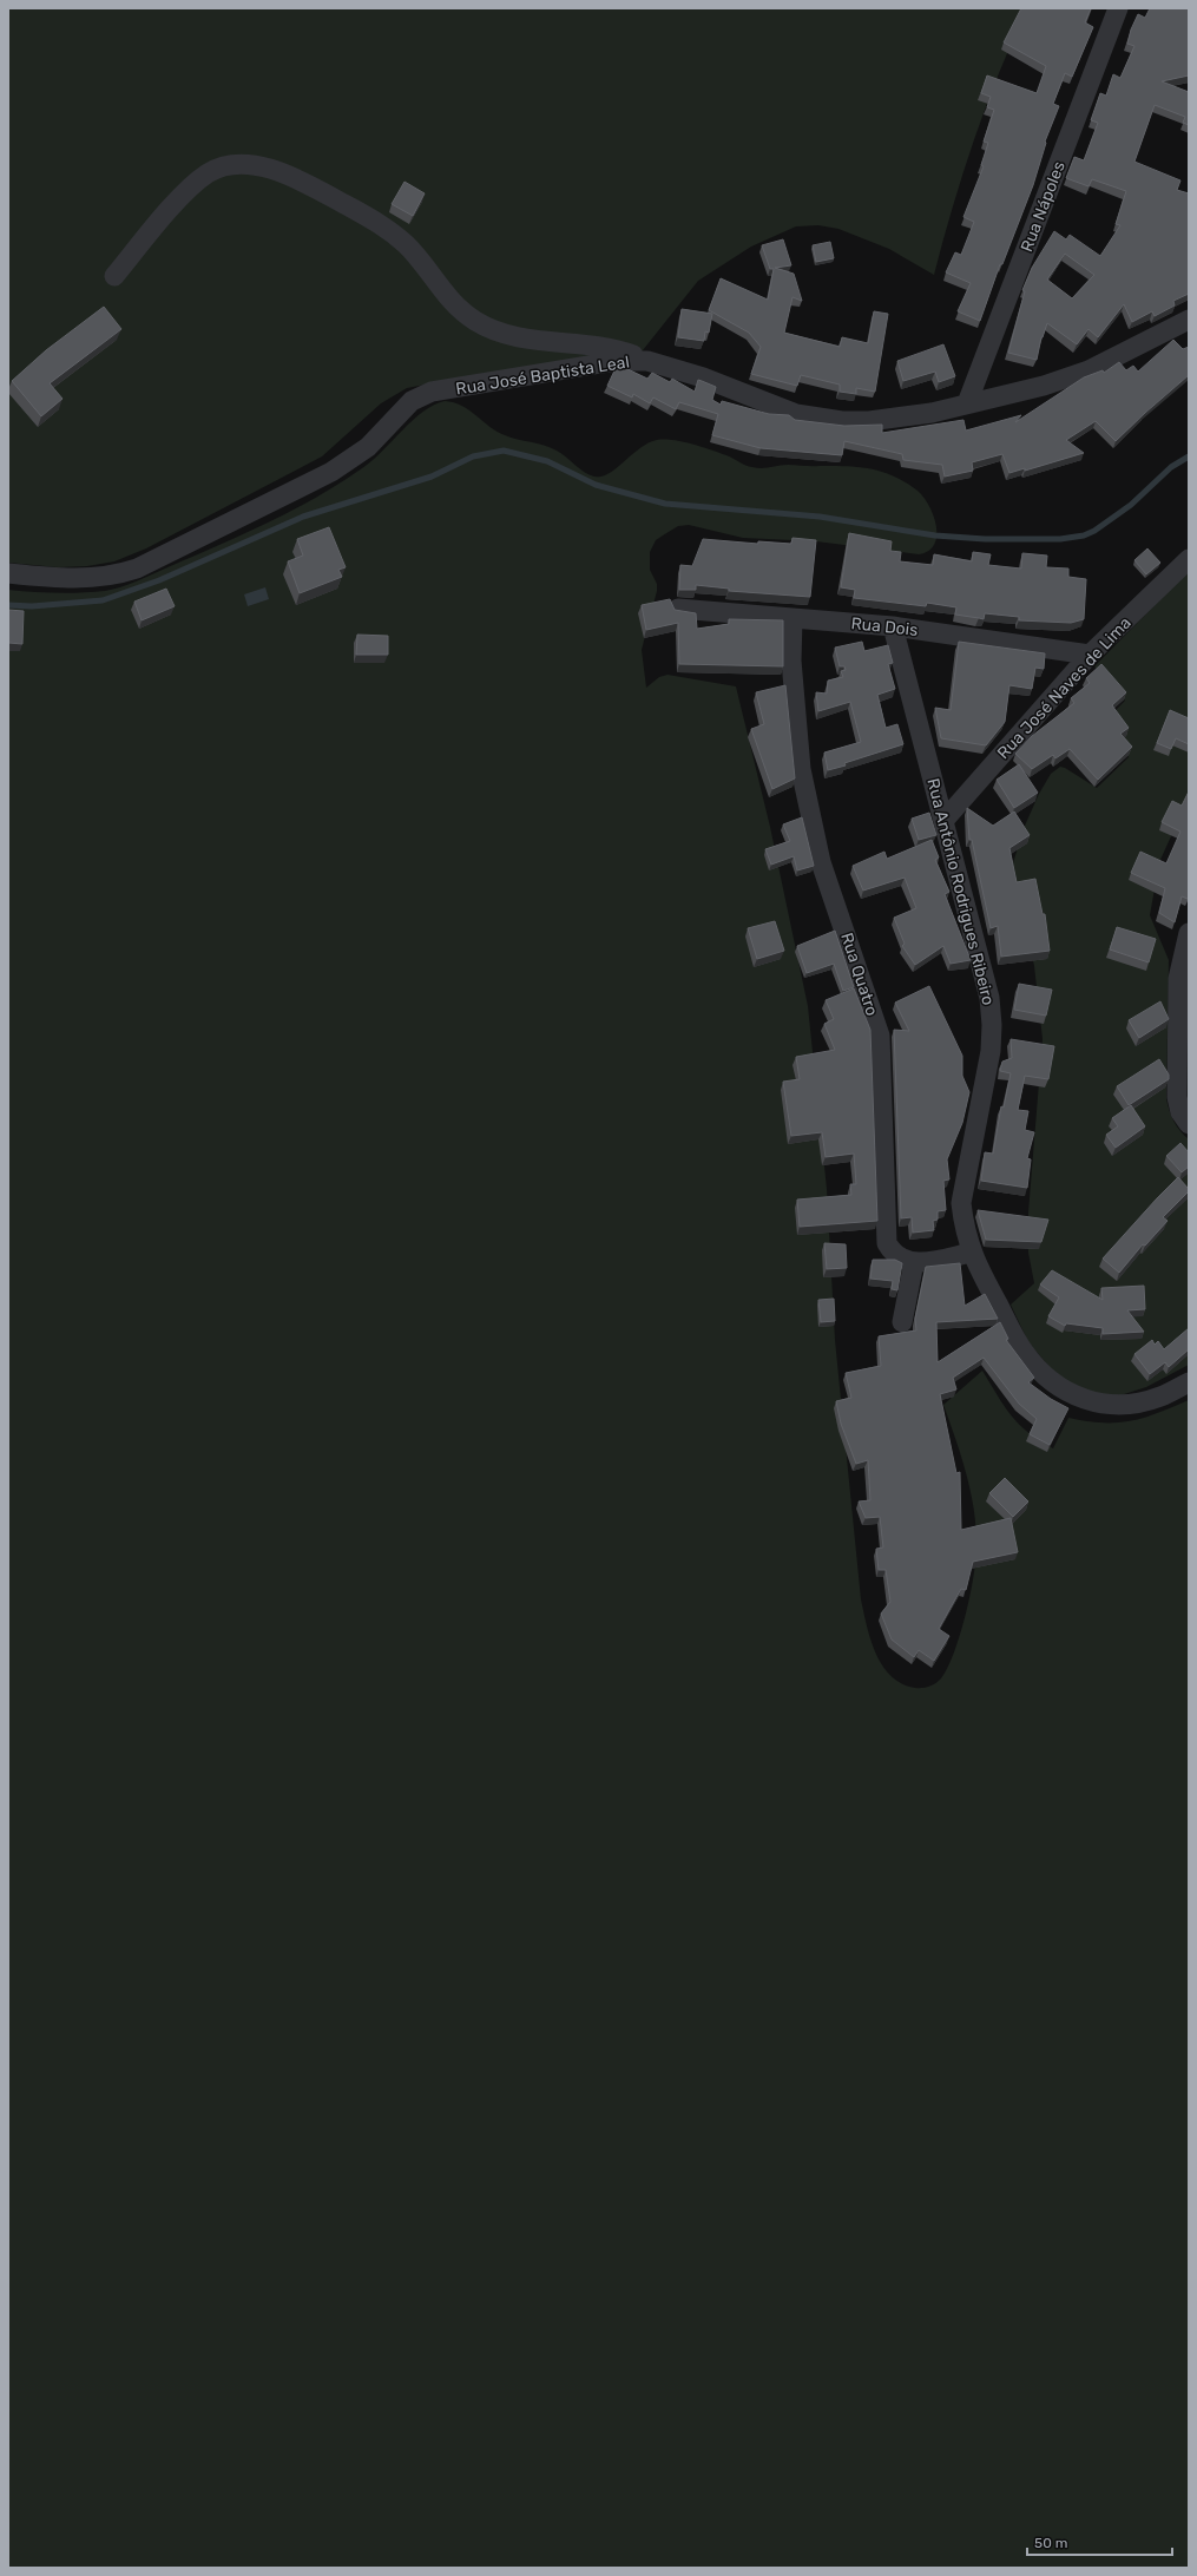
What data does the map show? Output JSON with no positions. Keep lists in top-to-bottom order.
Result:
{
  "streets": {
    "street": [
      "Rua Nápoles",
      "Rua José Baptista Leal",
      "Rua Dois",
      "Rua José Naves de Lima",
      "Rua Antônio Rodrigues Ribeiro",
      "Rua Quatro"
    ]
  },
  "crossings": [
    ["Rua Nápoles", "Rua José Baptista Leal"],
    ["Rua Dois", "Rua José Naves de Lima"],
    ["Rua Dois", "Rua Antônio Rodrigues Ribeiro"],
    ["Rua Dois", "Rua Quatro"],
    ["Rua José Naves de Lima", "Rua Antônio Rodrigues Ribeiro"]
  ],
  "scale_bar": "50 m"
}
